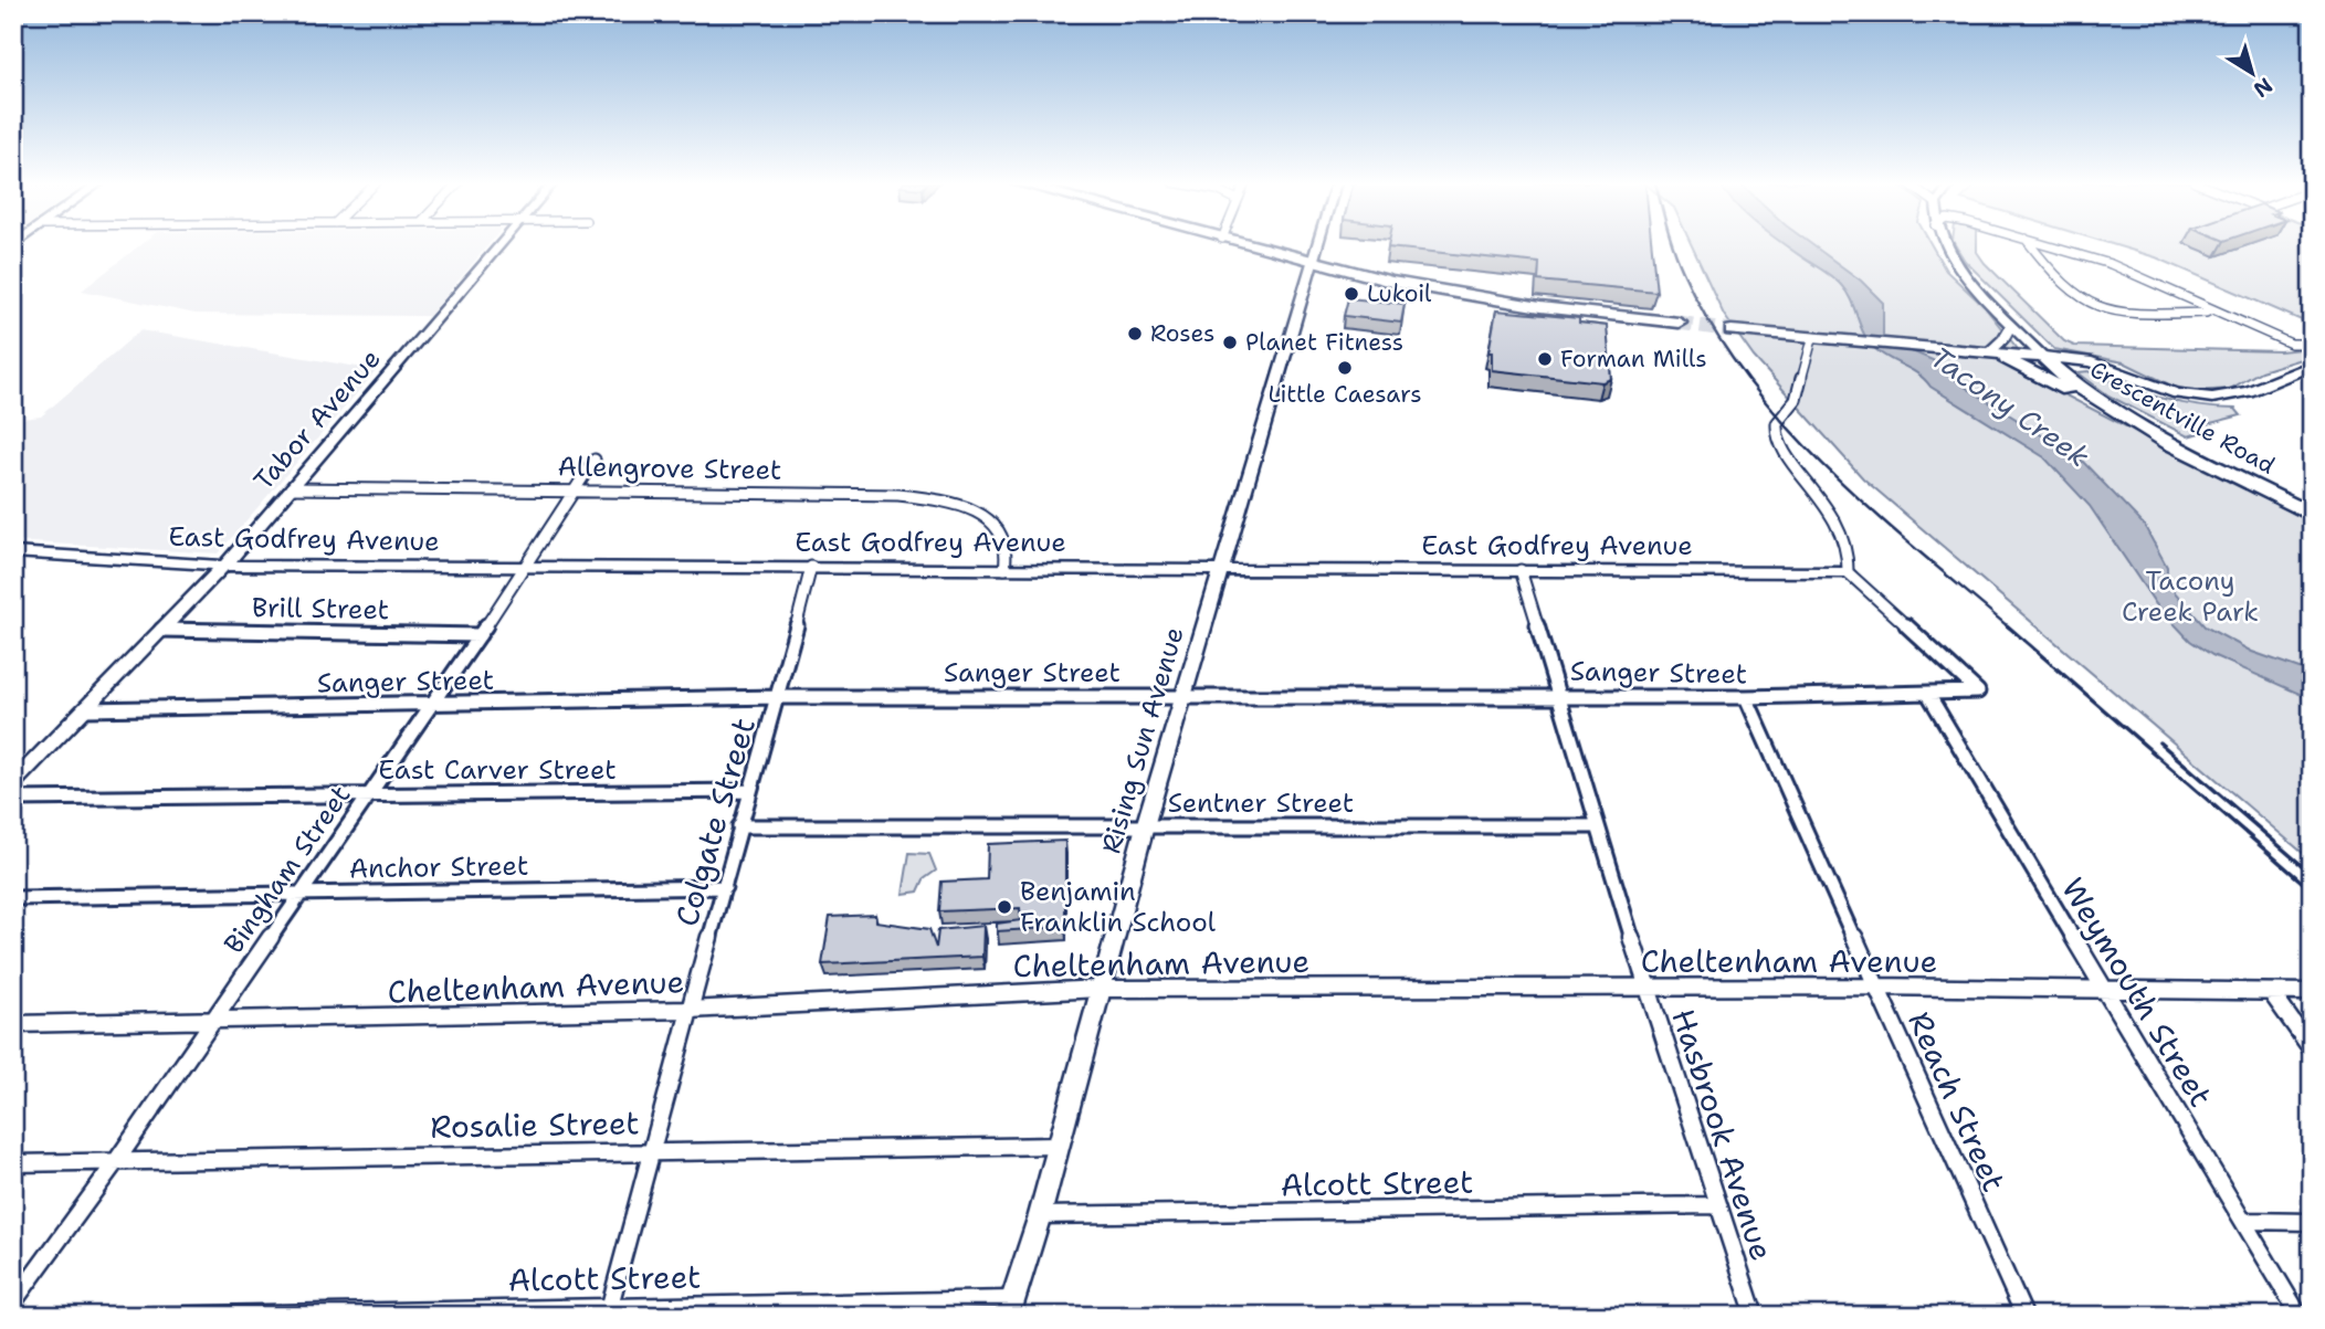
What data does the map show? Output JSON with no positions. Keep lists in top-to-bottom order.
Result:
{
  "streets": {
    "highway": ["Crescentville Road"],
    "street": [
      "Tabor Avenue",
      "Allengrove Street",
      "East Godfrey Avenue",
      "Brill Street",
      "Sanger Street",
      "Rising Sun Avenue",
      "East Carver Street",
      "Sentner Street",
      "Colgate Street",
      "Anchor Street",
      "Bingham Street",
      "Cheltenham Avenue",
      "Weymouth Street",
      "Reach Street",
      "Rosalie Street",
      "Hasbrook Avenue",
      "Alcott Street"
    ]
  },
  "crossings": [
    ["Tabor Avenue", "Allengrove Street"],
    ["Tabor Avenue", "East Godfrey Avenue"],
    ["Tabor Avenue", "Brill Street"],
    ["Tabor Avenue", "Sanger Street"],
    ["Allengrove Street", "East Godfrey Avenue"],
    ["Allengrove Street", "Bingham Street"],
    ["East Godfrey Avenue", "Sanger Street"],
    ["East Godfrey Avenue", "Rising Sun Avenue"],
    ["East Godfrey Avenue", "Colgate Street"],
    ["East Godfrey Avenue", "Bingham Street"],
    ["East Godfrey Avenue", "Hasbrook Avenue"],
    ["Brill Street", "Bingham Street"],
    ["Sanger Street", "Rising Sun Avenue"],
    ["Sanger Street", "Colgate Street"],
    ["Sanger Street", "Bingham Street"],
    ["Sanger Street", "Weymouth Street"],
    ["Sanger Street", "Reach Street"],
    ["Sanger Street", "Hasbrook Avenue"],
    ["Rising Sun Avenue", "Sentner Street"],
    ["Rising Sun Avenue", "Cheltenham Avenue"],
    ["Rising Sun Avenue", "Rosalie Street"],
    ["Rising Sun Avenue", "Alcott Street"],
    ["East Carver Street", "Colgate Street"],
    ["East Carver Street", "Bingham Street"],
    ["Sentner Street", "Colgate Street"],
    ["Sentner Street", "Hasbrook Avenue"],
    ["Colgate Street", "Anchor Street"],
    ["Colgate Street", "Cheltenham Avenue"],
    ["Colgate Street", "Rosalie Street"],
    ["Colgate Street", "Alcott Street"],
    ["Anchor Street", "Bingham Street"],
    ["Bingham Street", "Cheltenham Avenue"],
    ["Bingham Street", "Rosalie Street"],
    ["Cheltenham Avenue", "Weymouth Street"],
    ["Cheltenham Avenue", "Reach Street"],
    ["Cheltenham Avenue", "Hasbrook Avenue"],
    ["Hasbrook Avenue", "Alcott Street"]
  ],
  "water": ["Tacony Creek"],
  "parks": ["Tacony Creek Park"],
  "places": [
    "Lukoil",
    "Roses",
    "Planet Fitness",
    "Forman Mills",
    "Little Caesars",
    "Benjamin Franklin School"
  ],
  "north": "bottom right"
}
